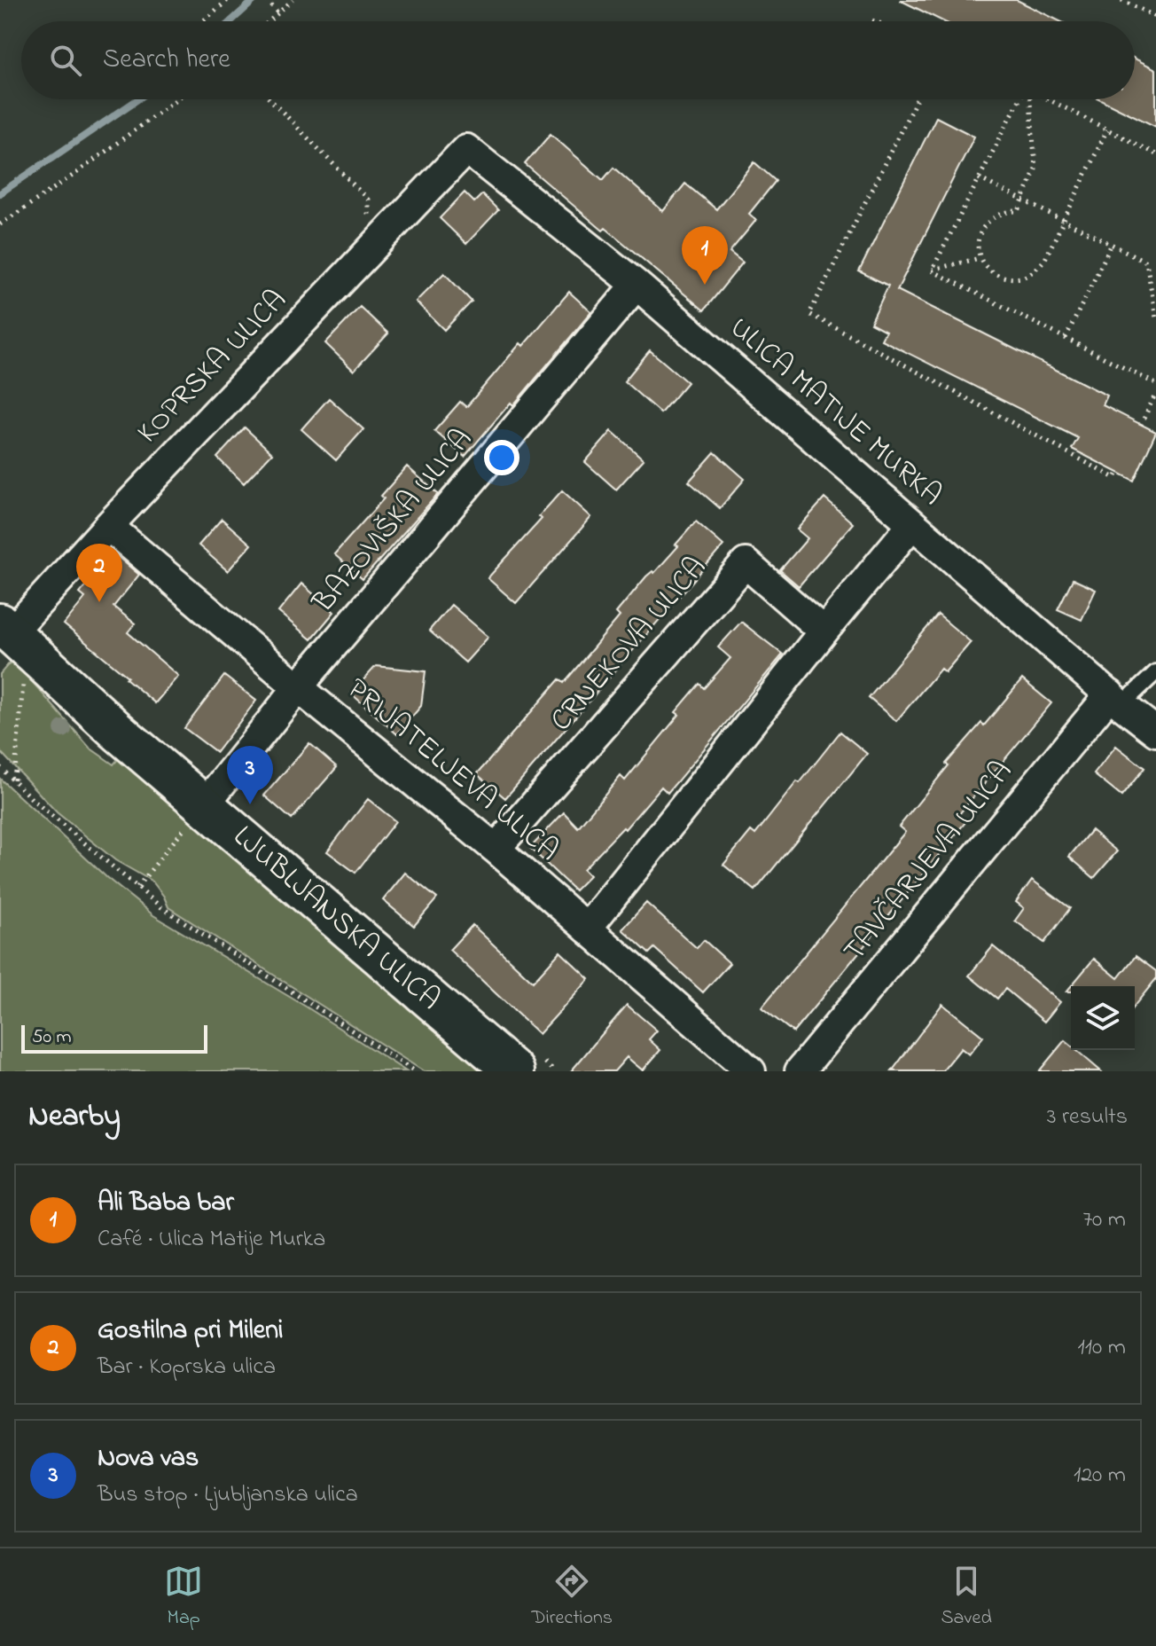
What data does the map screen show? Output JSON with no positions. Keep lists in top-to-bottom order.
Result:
{
  "streets": {
    "street": [
      "KOPRSKA ULICA",
      "ULICA MATIJE MURKA",
      "BAZOVIŠKA ULICA",
      "CRNEKOVA ULICA",
      "PRIJATELJEVA ULICA",
      "TAVČARJEVA ULICA",
      "LJUBLJANSKA ULICA"
    ]
  },
  "crossings": [
    ["KOPRSKA ULICA", "ULICA MATIJE MURKA"],
    ["KOPRSKA ULICA", "PRIJATELJEVA ULICA"],
    ["KOPRSKA ULICA", "LJUBLJANSKA ULICA"],
    ["ULICA MATIJE MURKA", "BAZOVIŠKA ULICA"],
    ["ULICA MATIJE MURKA", "TAVČARJEVA ULICA"],
    ["BAZOVIŠKA ULICA", "PRIJATELJEVA ULICA"],
    ["BAZOVIŠKA ULICA", "LJUBLJANSKA ULICA"],
    ["CRNEKOVA ULICA", "PRIJATELJEVA ULICA"]
  ],
  "scale_bar": "50 m",
  "page": {
    "search": "Search here",
    "pins": ["1", "2", "3"],
    "scale": "50 m",
    "heading": ["Nearby", "3 results"],
    "list": [
      {
        "mark": "1",
        "name": "Ali Baba bar",
        "note": "Café · Ulica Matije Murka",
        "value": "70 m"
      },
      {
        "mark": "2",
        "name": "Gostilna pri Mileni",
        "note": "Bar · Koprska ulica",
        "value": "110 m"
      },
      {
        "mark": "3",
        "name": "Nova vas",
        "note": "Bus stop · Ljubljanska ulica",
        "value": "120 m"
      }
    ],
    "nav": ["Map", "Directions", "Saved"]
  }
}
